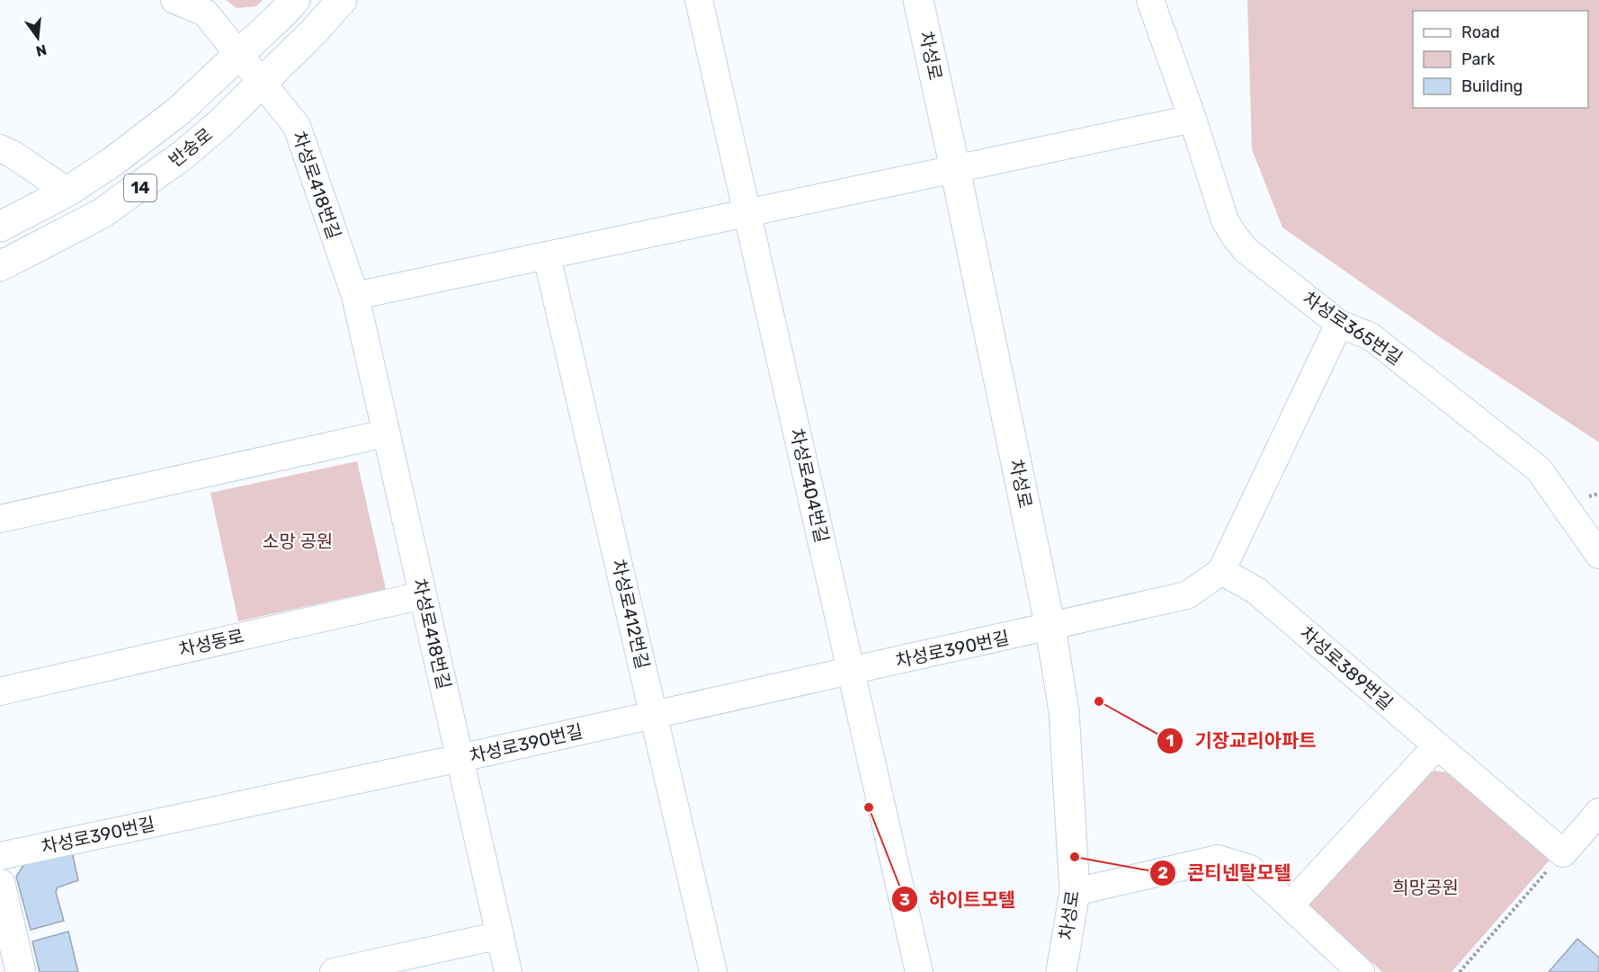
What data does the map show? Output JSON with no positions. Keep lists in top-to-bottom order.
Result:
{
  "streets": {
    "main road": ["차성로", "반송로", "14"],
    "street": [
      "차성로418번길",
      "차성로365번길",
      "차성로404번길",
      "차성로412번길",
      "차성동로",
      "차성로390번길",
      "차성로389번길"
    ]
  },
  "crossings": [
    ["차성로", "차성로390번길"],
    ["반송로", "차성로418번길"],
    ["차성로418번길", "차성동로"],
    ["차성로418번길", "차성로390번길"],
    ["차성로404번길", "차성로390번길"],
    ["차성로412번길", "차성로390번길"]
  ],
  "parks": ["소망 공원", "희망공원"],
  "places": ["기장교리아파트", "하이트모텔", "콘티넨탈모텔"],
  "legend": ["Road", "Park", "Building"],
  "north": "bottom"
}
